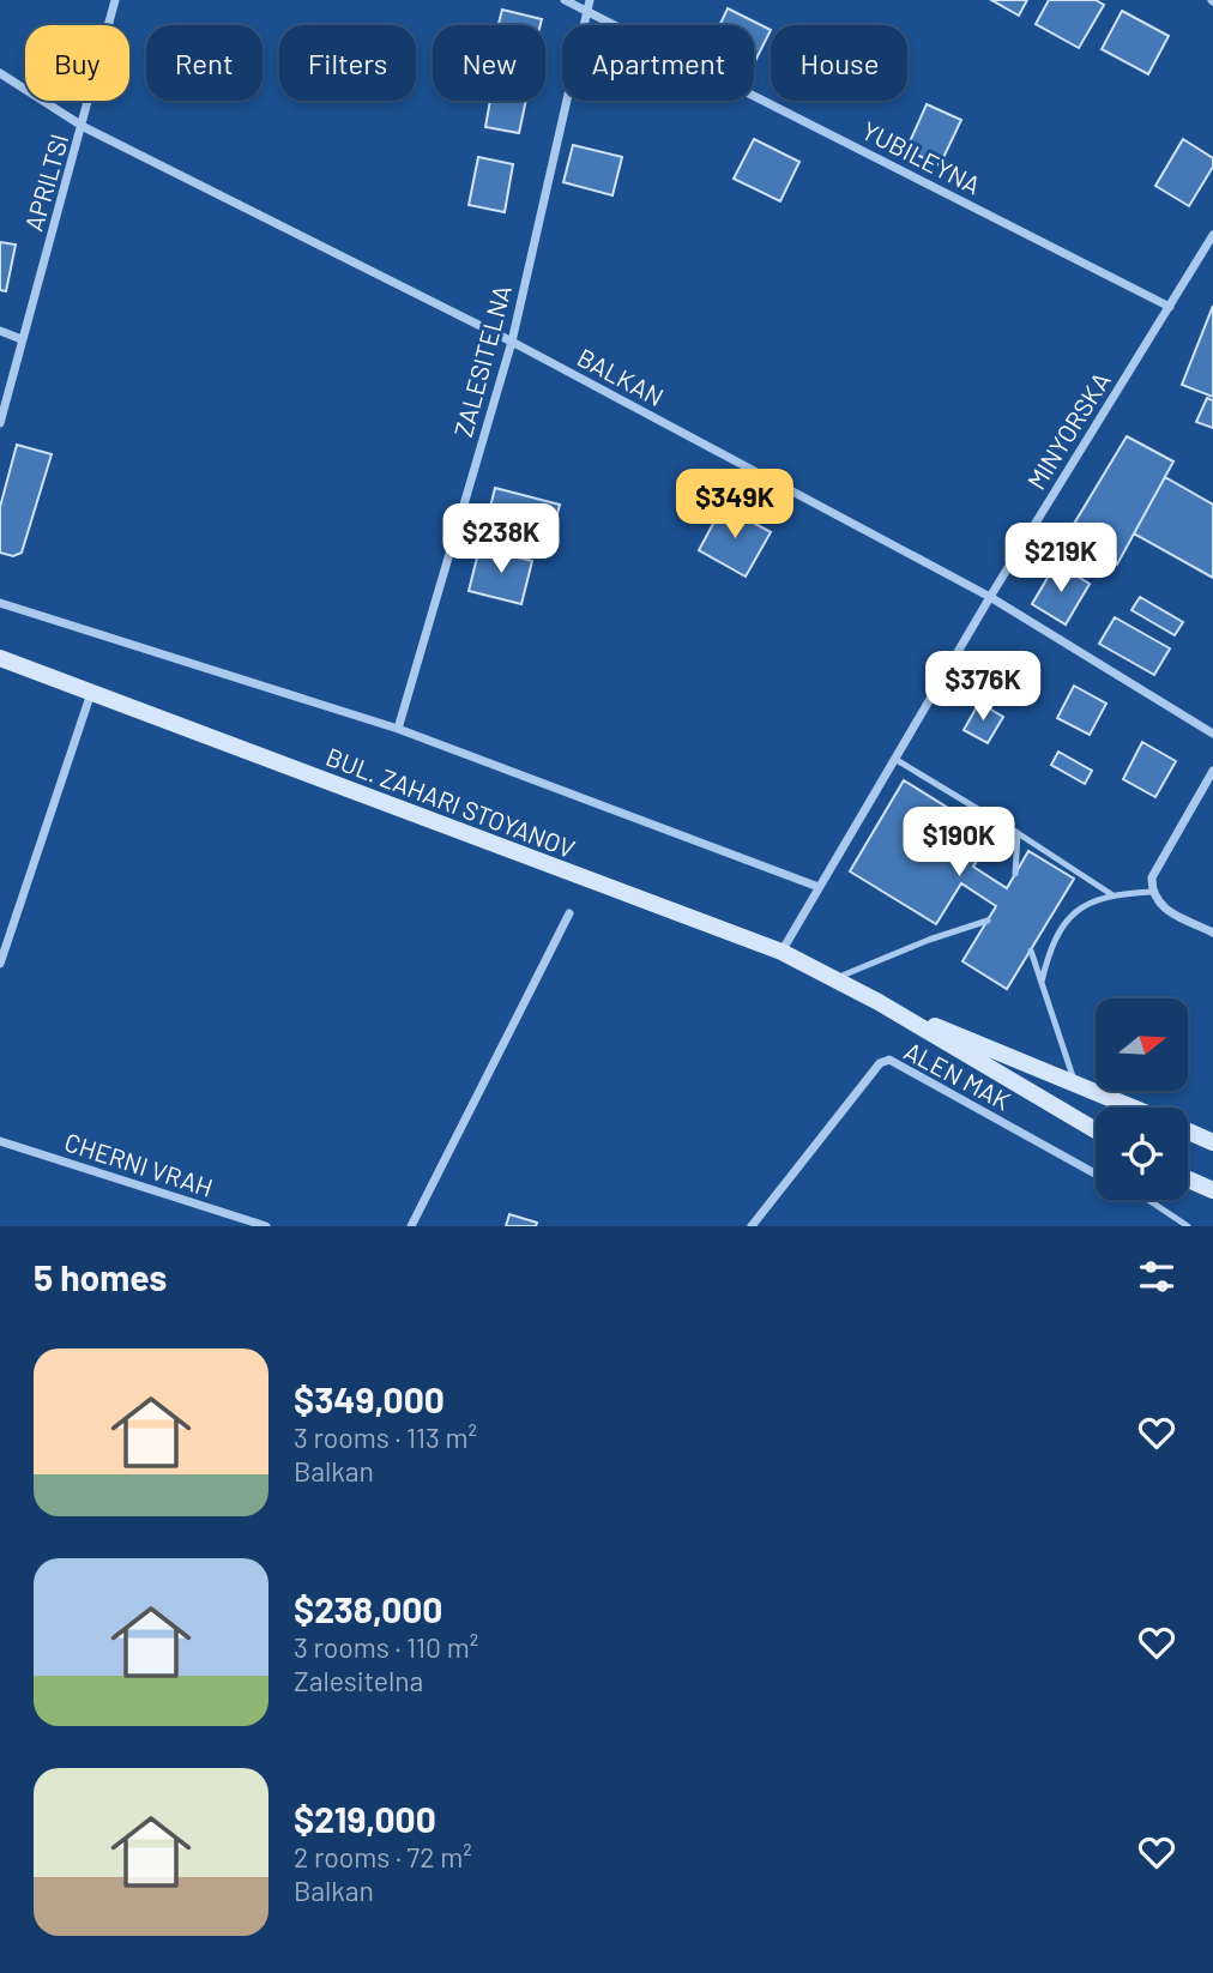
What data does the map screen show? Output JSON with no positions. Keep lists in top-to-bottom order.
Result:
{
  "streets": {
    "main road": ["BUL. ZAHARI STOYANOV"],
    "street": [
      "YUBILEYNA",
      "APRILTSI",
      "ZALESITELNA",
      "BALKAN",
      "MINYORSKA",
      "ALEN MAK",
      "CHERNI VRAH"
    ]
  },
  "crossings": [
    ["YUBILEYNA", "ZALESITELNA"],
    ["YUBILEYNA", "MINYORSKA"],
    ["APRILTSI", "BALKAN"],
    ["ZALESITELNA", "BALKAN"],
    ["BALKAN", "MINYORSKA"],
    ["MINYORSKA", "BUL. ZAHARI STOYANOV"]
  ],
  "north": "right",
  "page": {
    "chip": [
      "Buy",
      "Rent",
      "Filters",
      "New",
      "Apartment",
      "House"
    ],
    "price": [
      "$349K",
      "$238K",
      "$219K",
      "$376K",
      "$190K"
    ],
    "heading": "5 homes",
    "list": [
      {
        "name": "$349,000",
        "note": "3 rooms · 113 m² · Balkan"
      },
      {
        "name": "$238,000",
        "note": "3 rooms · 110 m² · Zalesitelna"
      },
      {
        "name": "$219,000",
        "note": "2 rooms · 72 m² · Balkan"
      }
    ]
  }
}
